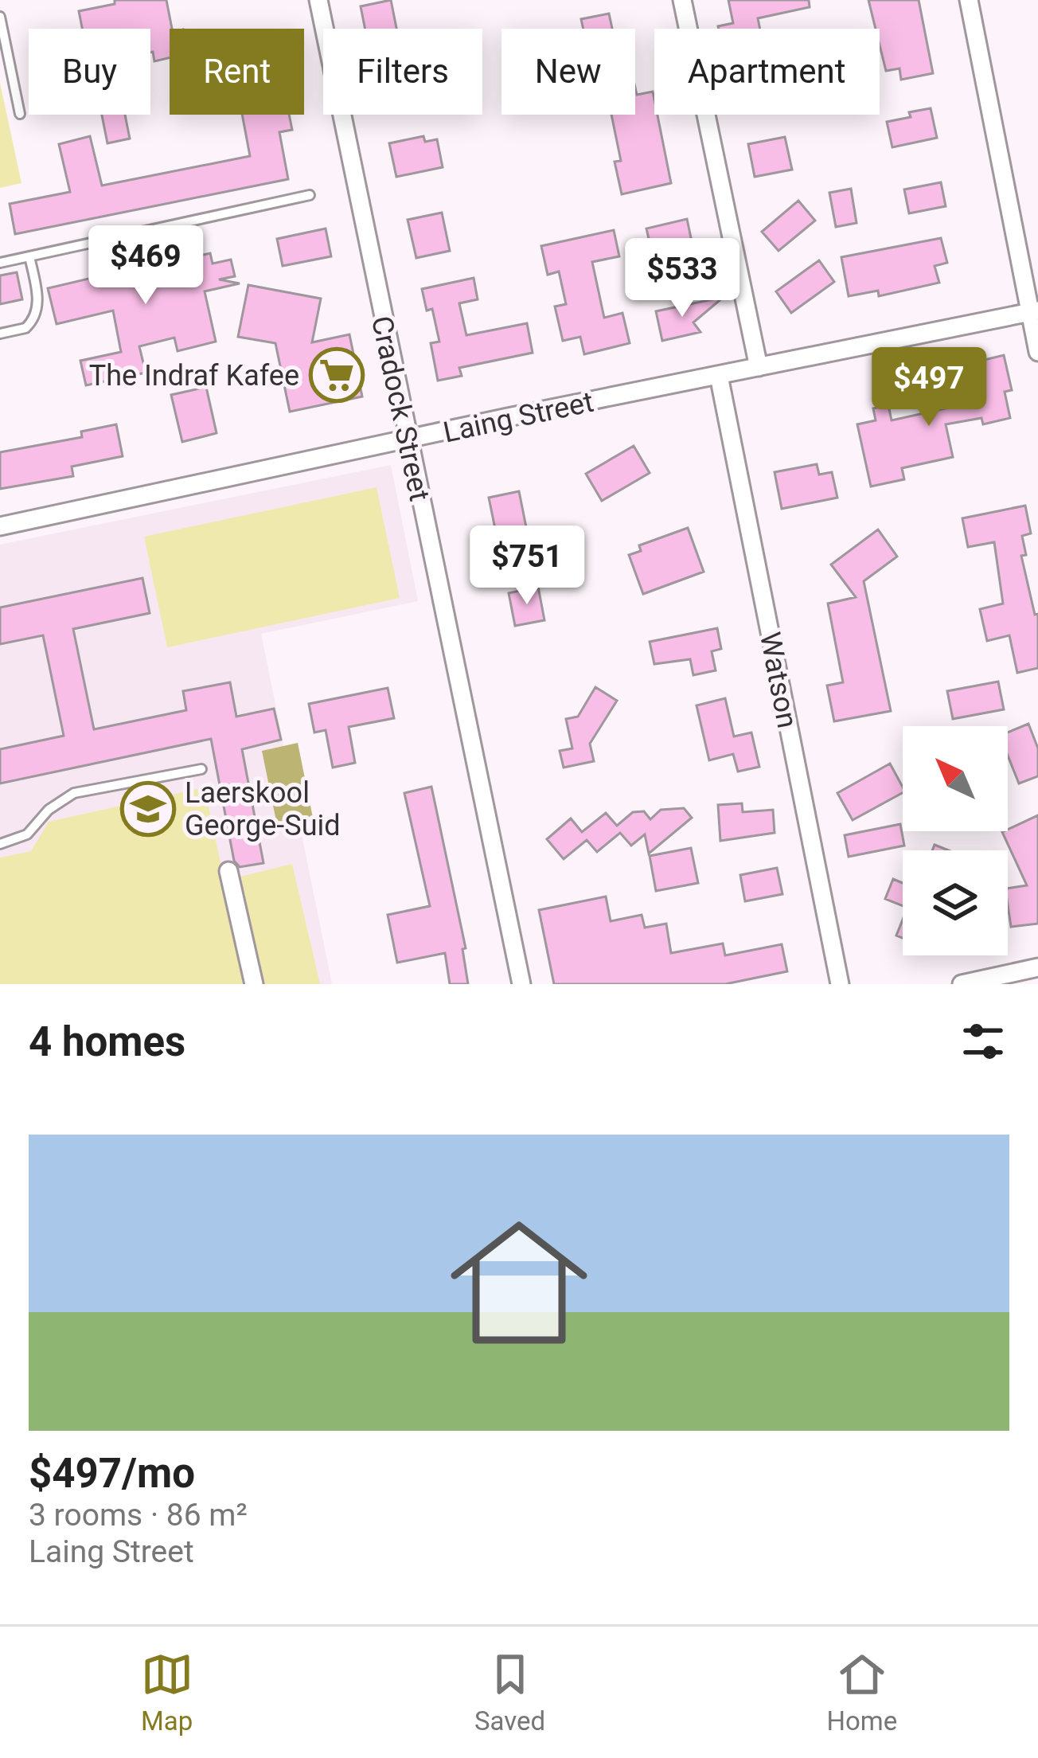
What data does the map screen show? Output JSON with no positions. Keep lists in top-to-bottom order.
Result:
{
  "streets": {
    "street": ["Cradock Street", "Laing Street", "Watson"]
  },
  "crossings": [
    ["Cradock Street", "Laing Street"],
    ["Laing Street", "Watson"]
  ],
  "places": {
    "supermarket": ["The Indraf Kafee"],
    "school or university": ["Laerskool George-Suid"]
  },
  "north": "top left",
  "page": {
    "chip": [
      "Buy",
      "Rent",
      "Filters",
      "New",
      "Apartment"
    ],
    "price": [
      "$469",
      "$533",
      "$497",
      "$751"
    ],
    "heading": "4 homes",
    "list": [
      {
        "name": "$497/mo",
        "note": "3 rooms · 86 m² · Laing Street"
      }
    ],
    "tabs": ["Map", "Saved", "Home"]
  }
}
